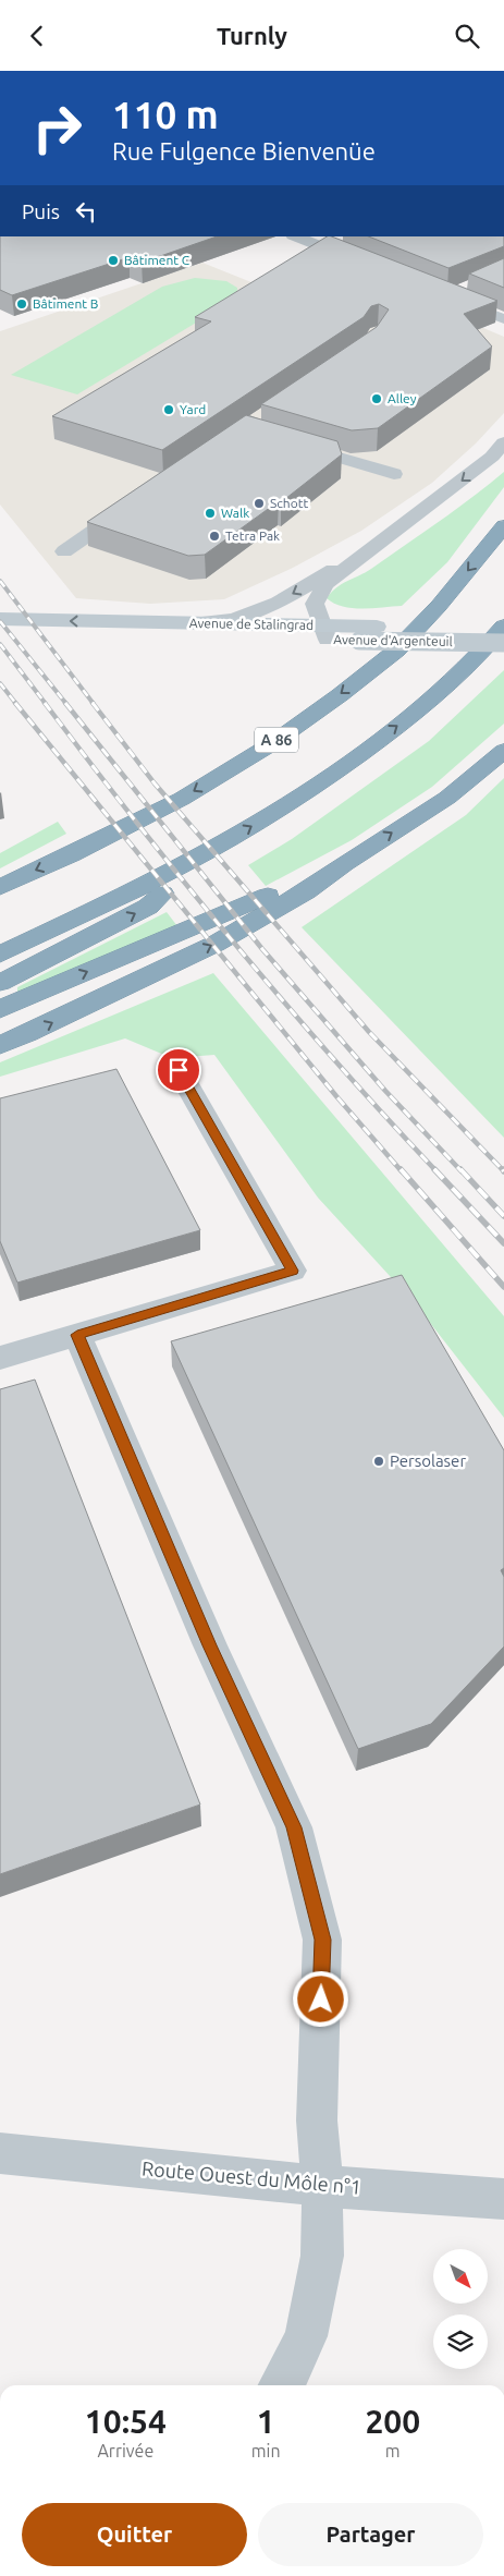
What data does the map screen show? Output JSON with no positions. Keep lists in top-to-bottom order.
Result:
{
  "streets": {
    "highway": ["A 86"],
    "main road": ["Avenue de Stalingrad", "Avenue d'Argenteuil"],
    "street": ["Route Ouest du Môle n°1"]
  },
  "crossings": [
    ["Avenue de Stalingrad", "Avenue d'Argenteuil"]
  ],
  "one_way": ["Avenue de Stalingrad"],
  "places": [
    "Bâtiment C",
    "Bâtiment B",
    "Alley",
    "Yard",
    "Schott",
    "Walk",
    "Tetra Pak",
    "Persolaser"
  ],
  "north": "bottom right",
  "page": {
    "header": "Turnly",
    "turn": ["110 m", "Rue Fulgence Bienvenüe"],
    "then": "Puis",
    "eta": [
      "10:54",
      "Arrivée",
      "1",
      "min",
      "200",
      "m"
    ],
    "buttons": ["Quitter", "Partager"]
  }
}
